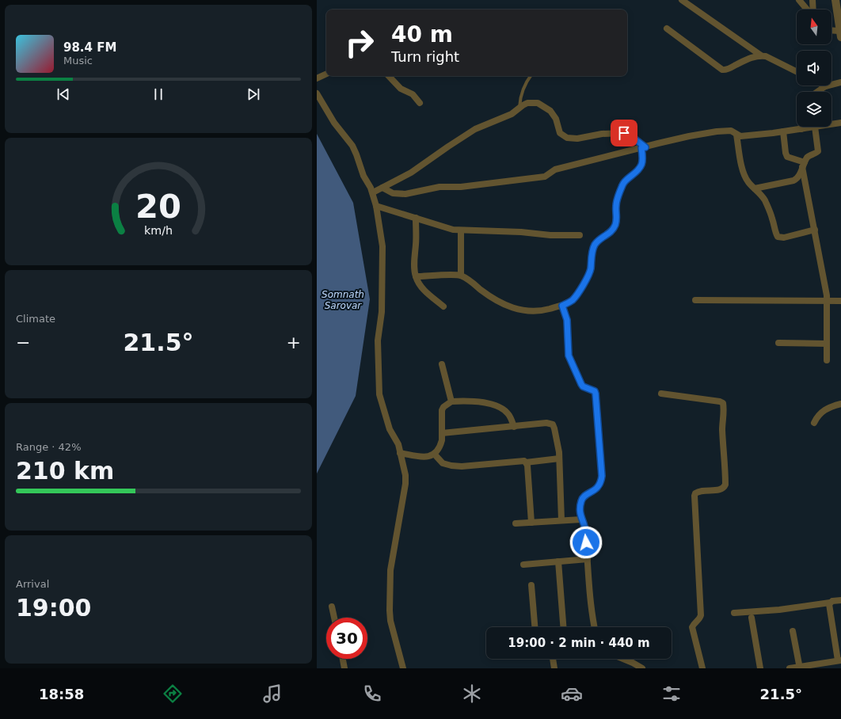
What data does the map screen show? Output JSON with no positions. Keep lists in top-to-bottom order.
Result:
{
  "water": ["Somnath Sarovar"],
  "north": "top",
  "page": {
    "turn": ["40 m", "Turn right"],
    "song": ["98.4 FM", "Music"],
    "tile": [
      "Climate",
      ["Range · 42%", "210 km"],
      ["Arrival", "19:00"]
    ],
    "heat": ["−", "21.5°", "+"],
    "limit": "30",
    "trip": "19:00 · 2 min · 440 m",
    "tabs": ["18:58", "21.5°"],
    "gauge": ["20", "km/h"]
  }
}
